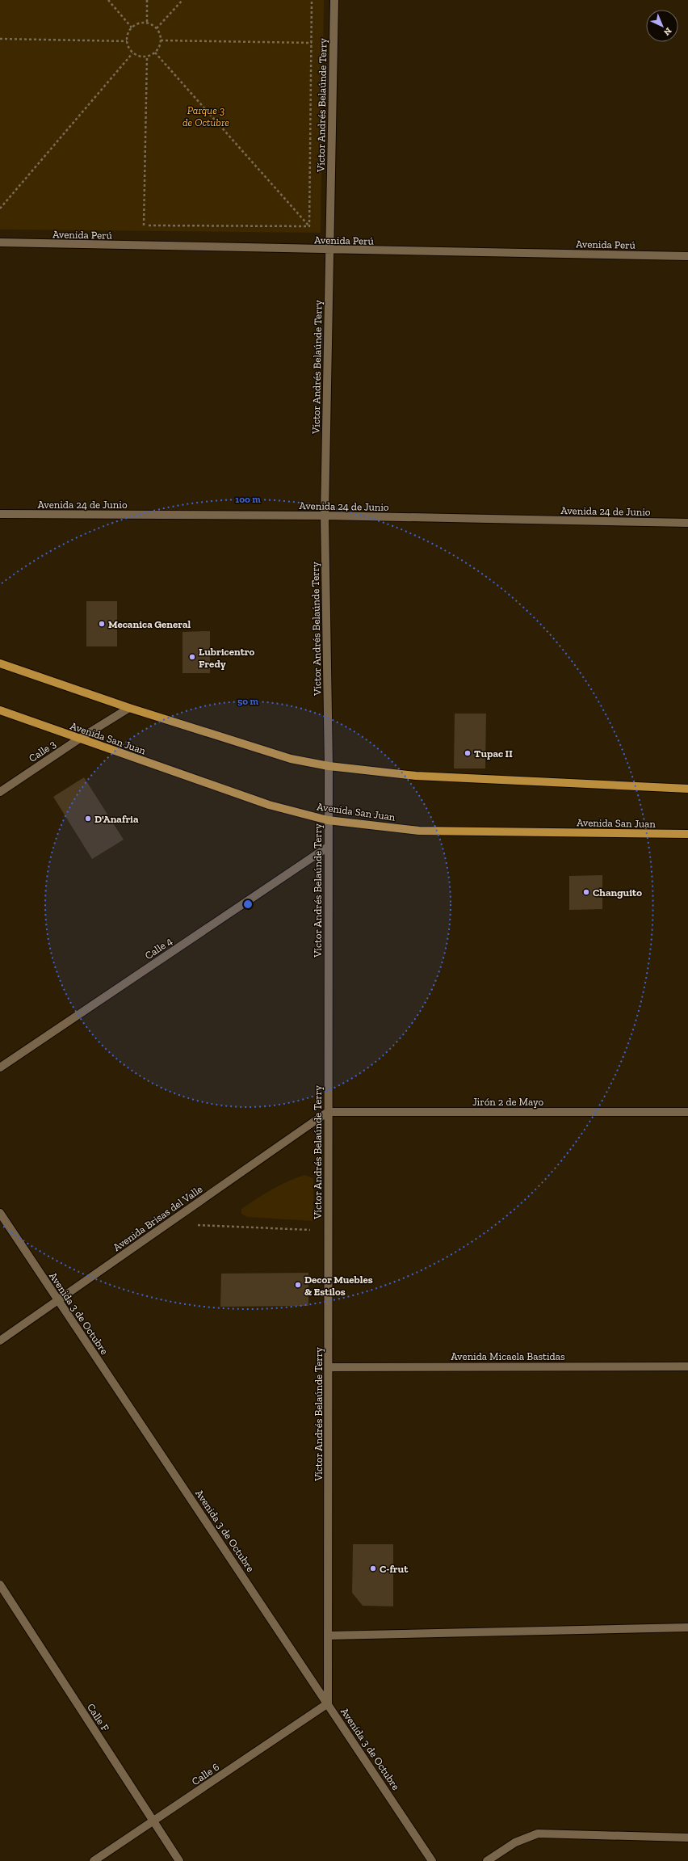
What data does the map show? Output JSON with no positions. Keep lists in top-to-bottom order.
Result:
{
  "streets": {
    "main road": ["Avenida San Juan"],
    "street": [
      "Víctor Andrés Belaúnde Terry",
      "Avenida Perú",
      "Avenida 24 de Junio",
      "Calle 3",
      "Calle 4",
      "Jirón 2 de Mayo",
      "Avenida Brisas del Valle",
      "Avenida 3 de Octubre",
      "Avenida Micaela Bastidas",
      "Calle F",
      "Calle 6"
    ]
  },
  "crossings": [
    ["Víctor Andrés Belaúnde Terry", "Avenida Perú"],
    ["Víctor Andrés Belaúnde Terry", "Avenida 24 de Junio"],
    ["Víctor Andrés Belaúnde Terry", "Avenida San Juan"],
    ["Víctor Andrés Belaúnde Terry", "Calle 4"],
    ["Víctor Andrés Belaúnde Terry", "Jirón 2 de Mayo"],
    ["Víctor Andrés Belaúnde Terry", "Avenida Brisas del Valle"],
    ["Víctor Andrés Belaúnde Terry", "Avenida 3 de Octubre"],
    ["Víctor Andrés Belaúnde Terry", "Avenida Micaela Bastidas"],
    ["Víctor Andrés Belaúnde Terry", "Calle 6"],
    ["Avenida San Juan", "Calle 3"],
    ["Jirón 2 de Mayo", "Avenida Brisas del Valle"],
    ["Avenida Brisas del Valle", "Avenida 3 de Octubre"],
    ["Avenida 3 de Octubre", "Calle 6"],
    ["Calle F", "Calle 6"]
  ],
  "parks": ["Parque 3 de Octubre"],
  "places": [
    "Mecanica General",
    "Lubricentro Fredy",
    "Tupac II",
    "D'Anafria",
    "Changuito",
    "Decor Muebles & Estilos",
    "C-frut"
  ],
  "north": "bottom right",
  "rings": ["100 m", "50 m"]
}
